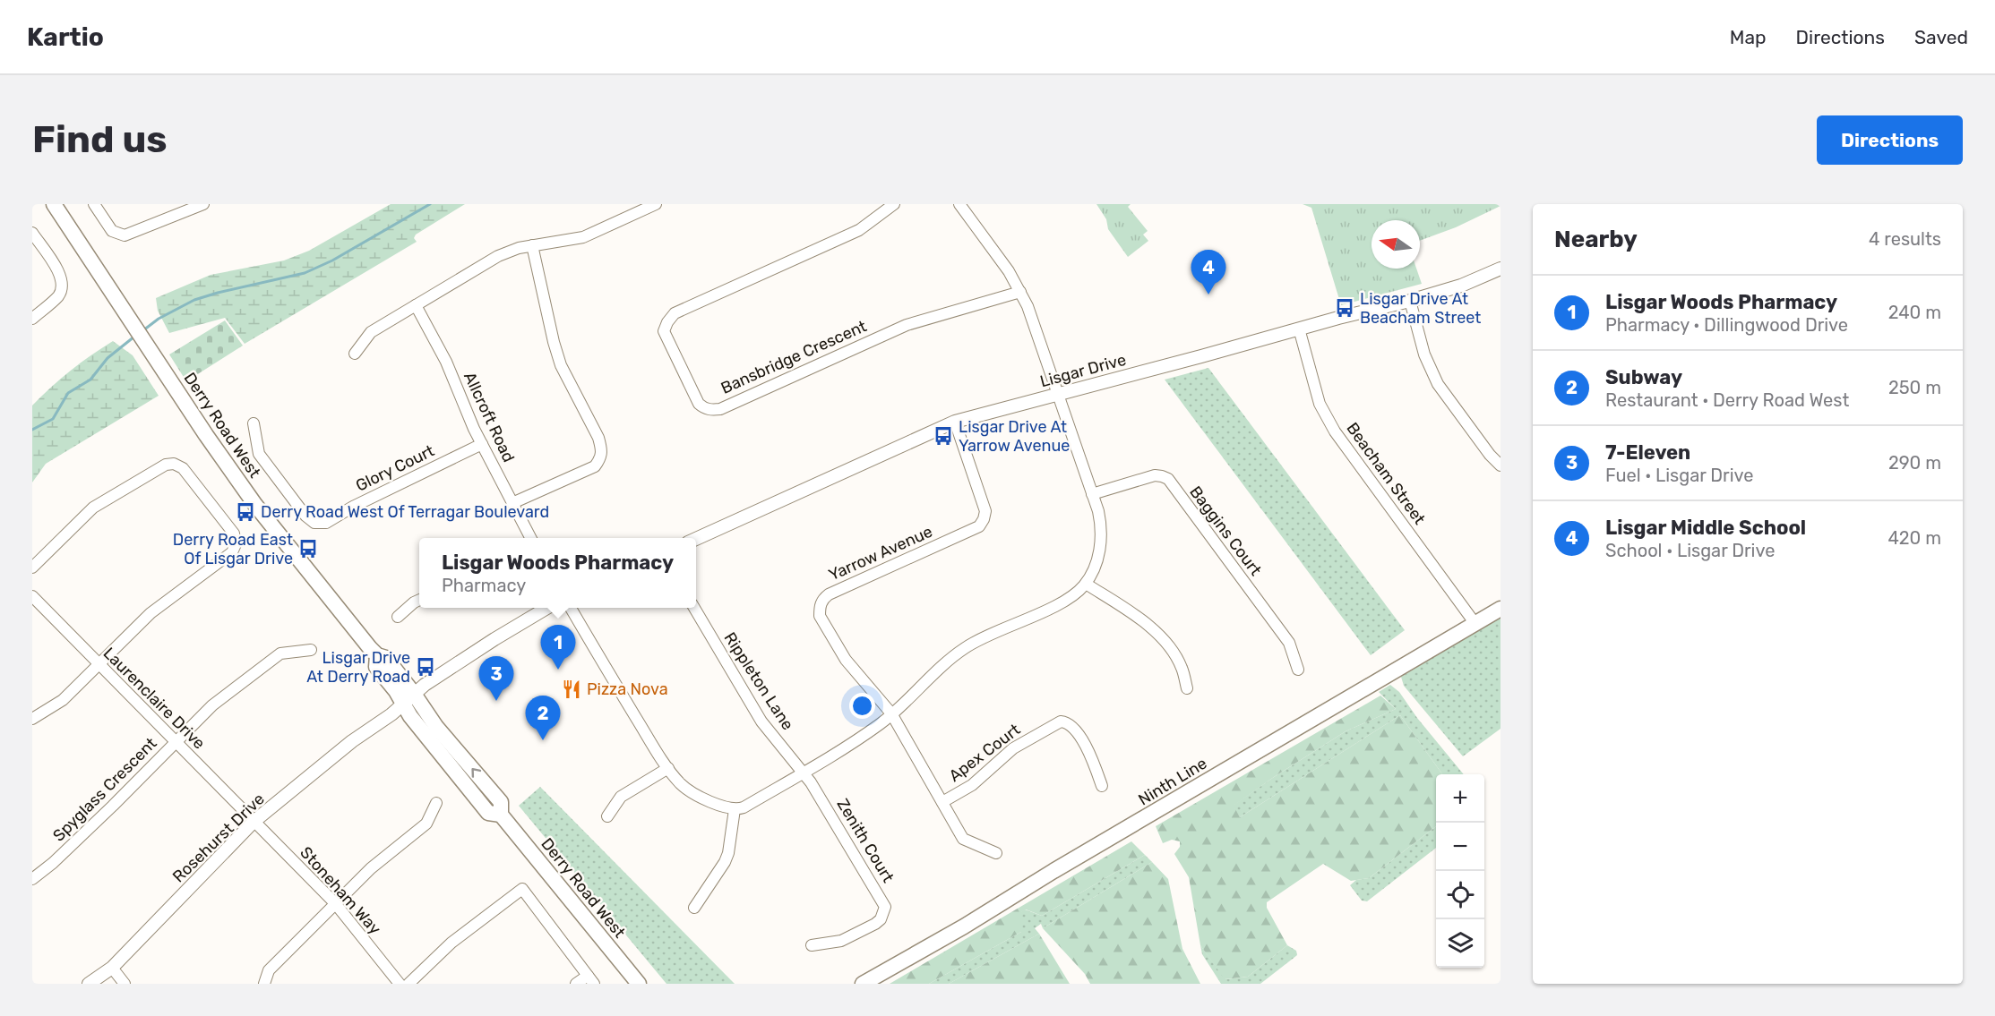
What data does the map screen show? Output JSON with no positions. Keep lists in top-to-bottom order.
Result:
{
  "streets": {
    "main road": ["Derry Road West", "Ninth Line"],
    "street": [
      "Bansbridge Crescent",
      "Lisgar Drive",
      "Allcroft Road",
      "Glory Court",
      "Beacham Street",
      "Baggins Court",
      "Yarrow Avenue",
      "Rippleton Lane",
      "Laurenclaire Drive",
      "Apex Court",
      "Spyglass Crescent",
      "Rosehurst Drive",
      "Zenith Court",
      "Stoneham Way"
    ]
  },
  "crossings": [
    ["Lisgar Drive", "Beacham Street"],
    ["Lisgar Drive", "Yarrow Avenue"],
    ["Allcroft Road", "Glory Court"],
    ["Derry Road West", "Rosehurst Drive"],
    ["Beacham Street", "Ninth Line"],
    ["Rippleton Lane", "Zenith Court"],
    ["Laurenclaire Drive", "Spyglass Crescent"],
    ["Laurenclaire Drive", "Rosehurst Drive"],
    ["Laurenclaire Drive", "Stoneham Way"],
    ["Rosehurst Drive", "Stoneham Way"]
  ],
  "places": {
    "bus stop": [
      "Lisgar Drive At Beacham Street",
      "Lisgar Drive At Yarrow Avenue",
      "Derry Road West Of Terragar Boulevard",
      "Derry Road East Of Lisgar Drive",
      "Lisgar Drive At Derry Road"
    ],
    "restaurant": ["Pizza Nova"]
  },
  "north": "left",
  "page": {
    "header": "Kartio",
    "nav": ["Map", "Directions", "Saved"],
    "buttons": "Directions",
    "title": "Find us",
    "heading": ["Nearby", "4 results"],
    "pins": [
      "4",
      "1",
      "3",
      "2"
    ],
    "list": [
      {
        "mark": "1",
        "name": "Lisgar Woods Pharmacy",
        "note": "Pharmacy · Dillingwood Drive",
        "value": "240 m"
      },
      {
        "mark": "2",
        "name": "Subway",
        "note": "Restaurant · Derry Road West",
        "value": "250 m"
      },
      {
        "mark": "3",
        "name": "7-Eleven",
        "note": "Fuel · Lisgar Drive",
        "value": "290 m"
      },
      {
        "mark": "4",
        "name": "Lisgar Middle School",
        "note": "School · Lisgar Drive",
        "value": "420 m"
      }
    ],
    "popup": ["Lisgar Woods Pharmacy", "Pharmacy"],
    "map_buttons": ["+", "−"]
  }
}
